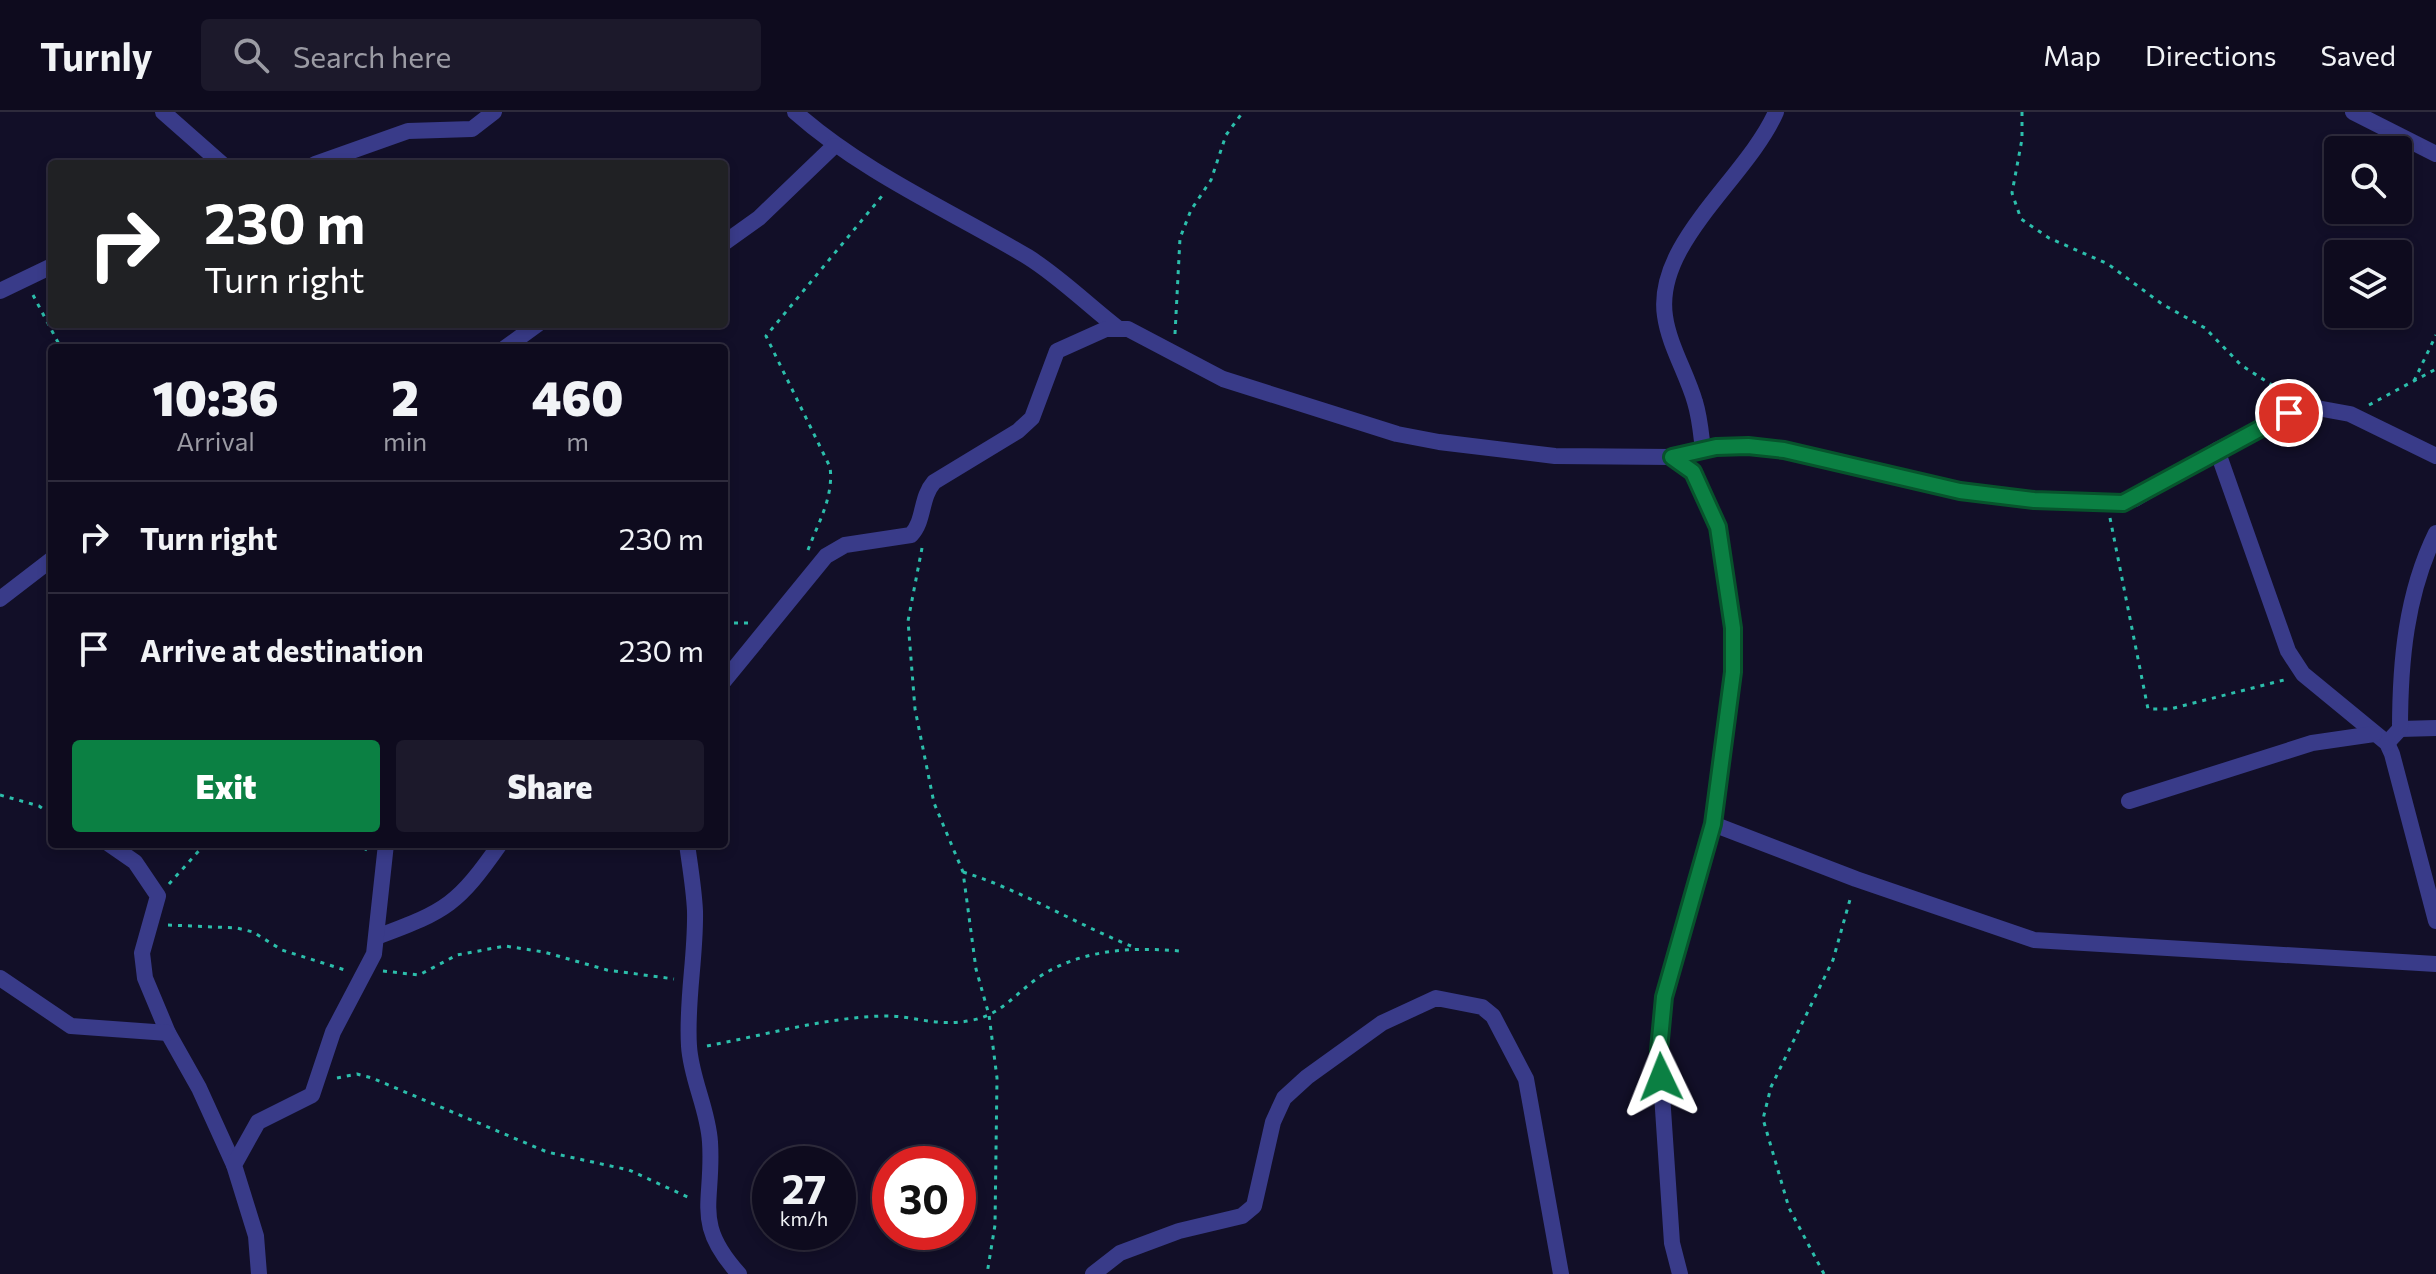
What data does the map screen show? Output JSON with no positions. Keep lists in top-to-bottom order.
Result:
{
  "page": {
    "header": "Turnly",
    "search": "Search here",
    "nav": ["Map", "Directions", "Saved"],
    "turn": ["230 m", "Turn right"],
    "eta": [
      "10:36",
      "Arrival",
      "2",
      "min",
      "460",
      "m"
    ],
    "list": [
      {
        "name": "Turn right",
        "value": "230 m"
      },
      {
        "name": "Arrive at destination",
        "value": "230 m"
      }
    ],
    "buttons": ["Exit", "Share"],
    "speed": "27 km/h",
    "limit": "30"
  }
}
